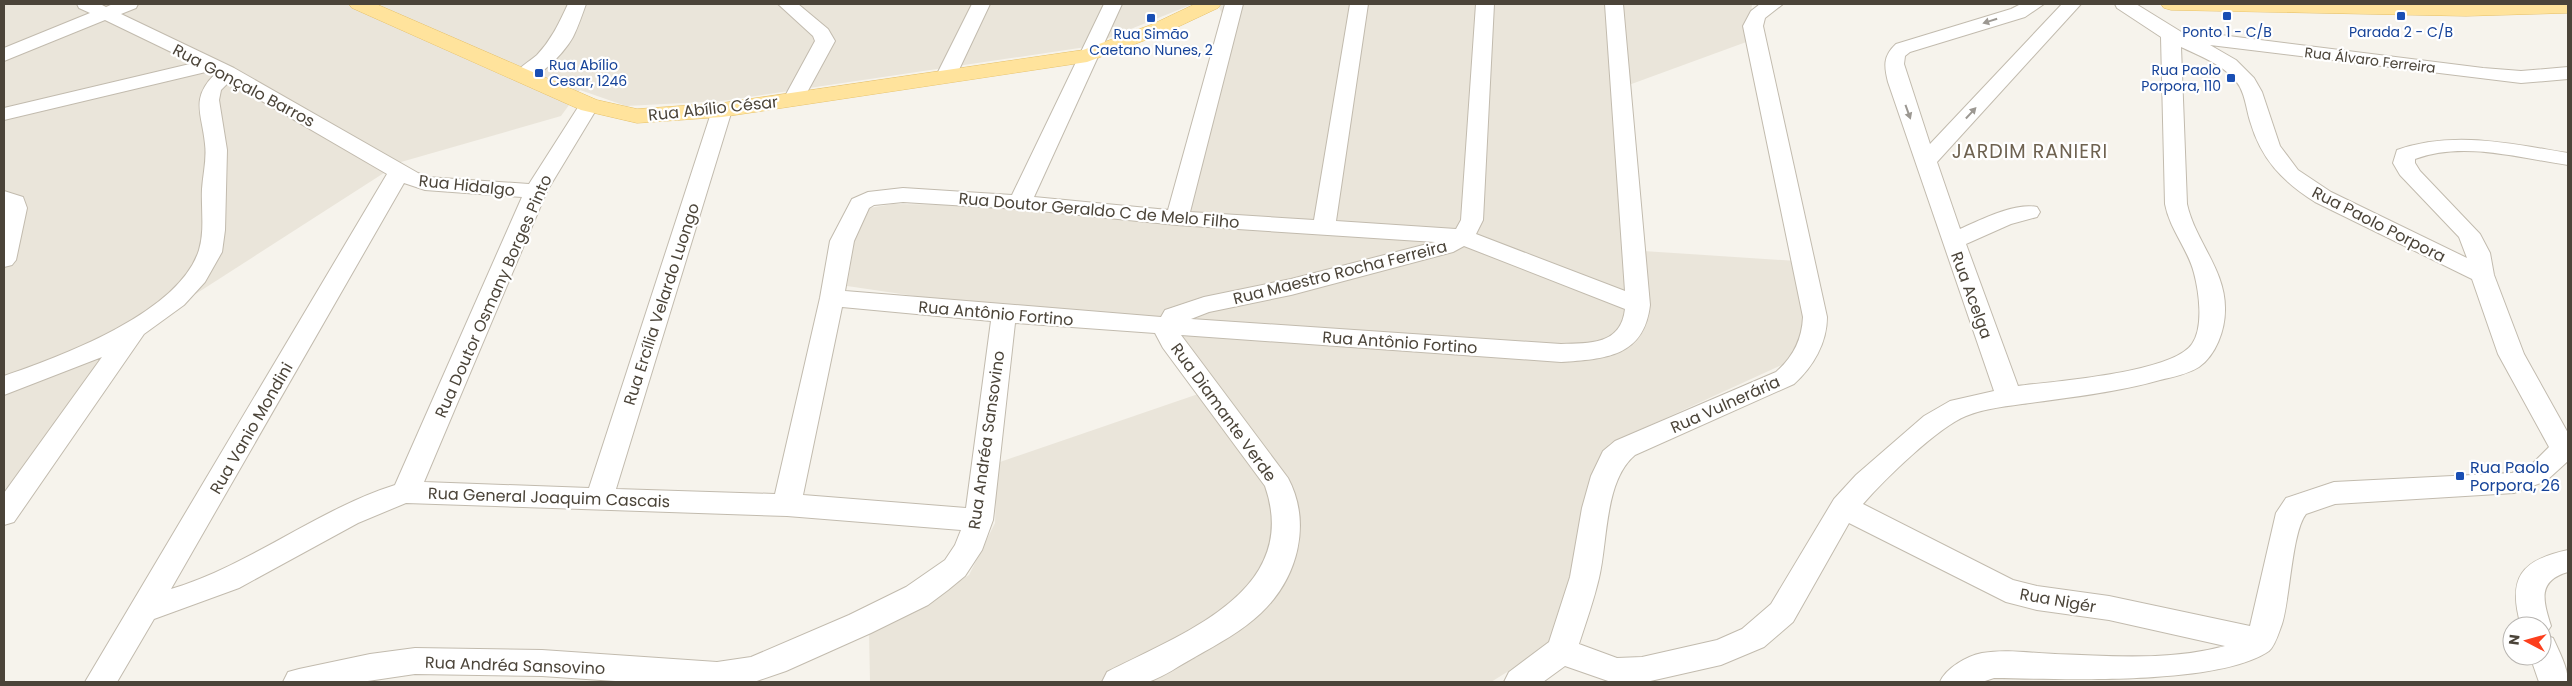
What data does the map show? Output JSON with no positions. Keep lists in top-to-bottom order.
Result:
{
  "streets": {
    "main road": ["Rua Abílio César"],
    "street": [
      "Rua Álvaro Ferreira",
      "Rua Gonçalo Barros",
      "Rua Hidalgo",
      "Rua Doutor Geraldo C de Melo Filho",
      "Rua Paolo Porpora",
      "Rua Maestro Rocha Ferreira",
      "Rua Acelga",
      "Rua Doutor Osmany Borges Pinto",
      "Rua Ercília Velardo Luongo",
      "Rua Antônio Fortino",
      "Rua Vulnerária",
      "Rua Diamante Verde",
      "Rua Vanio Mondini",
      "Rua Andréa Sansovino",
      "Rua General Joaquim Cascais",
      "Rua Nigér"
    ]
  },
  "crossings": [
    ["Rua Álvaro Ferreira", "Rua Paolo Porpora"],
    ["Rua Gonçalo Barros", "Rua Hidalgo"],
    ["Rua Gonçalo Barros", "Rua Vanio Mondini"],
    ["Rua Abílio César", "Rua Doutor Osmany Borges Pinto"],
    ["Rua Abílio César", "Rua Ercília Velardo Luongo"],
    ["Rua Hidalgo", "Rua Doutor Osmany Borges Pinto"],
    ["Rua Hidalgo", "Rua Vanio Mondini"],
    ["Rua Doutor Geraldo C de Melo Filho", "Rua Maestro Rocha Ferreira"],
    ["Rua Doutor Geraldo C de Melo Filho", "Rua Antônio Fortino"],
    ["Rua Doutor Geraldo C de Melo Filho", "Rua General Joaquim Cascais"],
    ["Rua Maestro Rocha Ferreira", "Rua Antônio Fortino"],
    ["Rua Maestro Rocha Ferreira", "Rua Diamante Verde"],
    ["Rua Doutor Osmany Borges Pinto", "Rua General Joaquim Cascais"],
    ["Rua Ercília Velardo Luongo", "Rua General Joaquim Cascais"],
    ["Rua Antônio Fortino", "Rua Diamante Verde"],
    ["Rua Antônio Fortino", "Rua Andréa Sansovino"],
    ["Rua Vanio Mondini", "Rua General Joaquim Cascais"],
    ["Rua Andréa Sansovino", "Rua General Joaquim Cascais"]
  ],
  "districts": ["JARDIM RANIERI"],
  "places": {
    "transit": [
      "Ponto 1 - C/B",
      "Parada 2 - C/B",
      "Rua Simão Caetano Nunes, 2",
      "Rua Abílio Cesar, 1246",
      "Rua Paolo Porpora, 110",
      "Rua Paolo Porpora, 26"
    ]
  },
  "north": "left"
}
